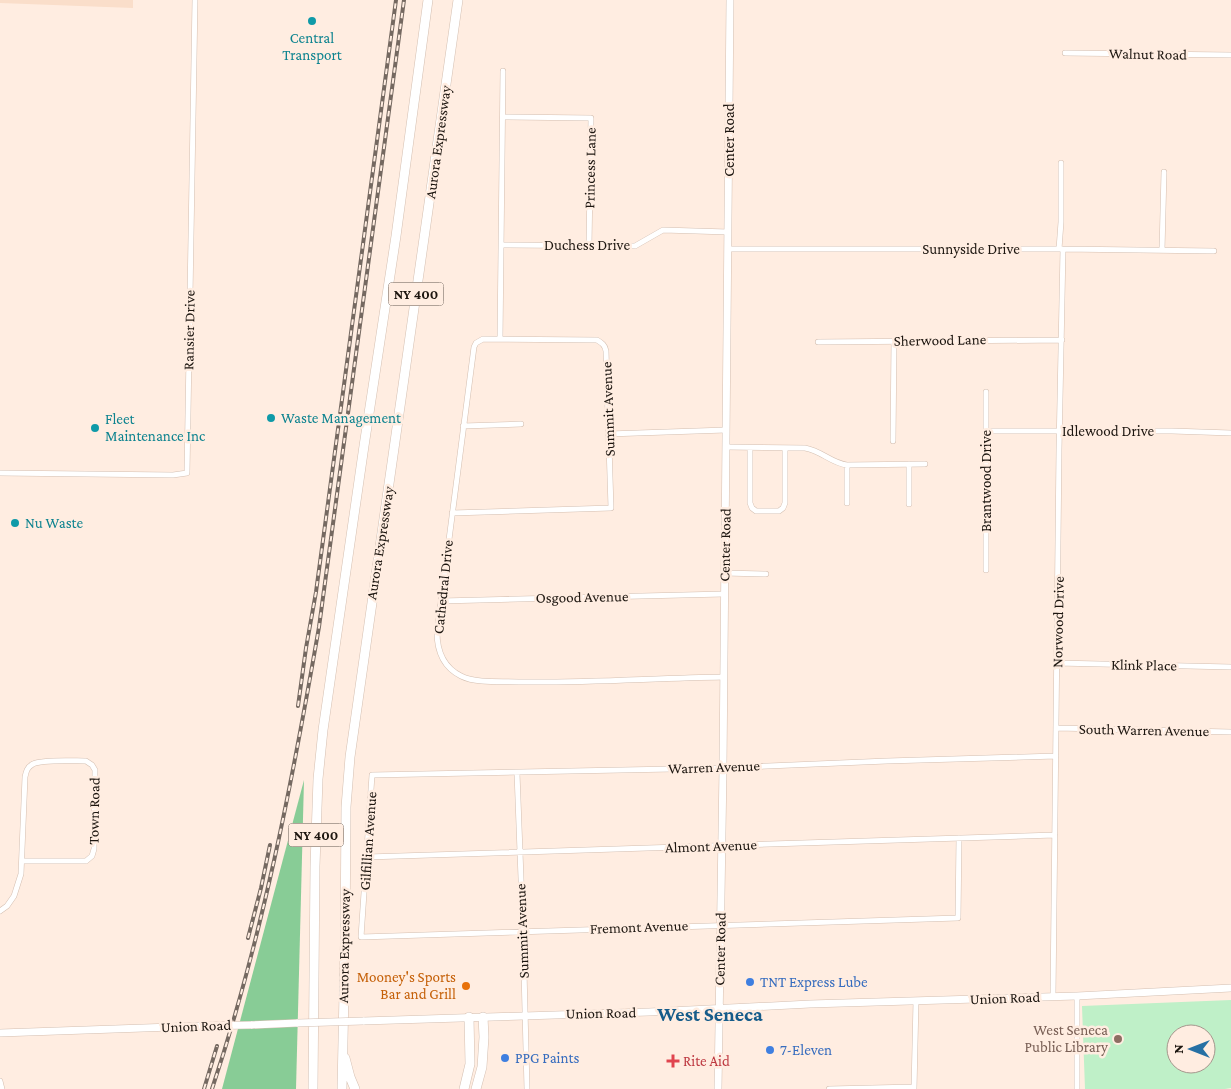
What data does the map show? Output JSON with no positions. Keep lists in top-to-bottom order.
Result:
{
  "streets": {
    "highway": ["Aurora Expressway", "NY 400"],
    "main road": ["Center Road", "Union Road"],
    "street": [
      "Walnut Road",
      "Princess Lane",
      "Duchess Drive",
      "Sunnyside Drive",
      "Ransier Drive",
      "Sherwood Lane",
      "Summit Avenue",
      "Idlewood Drive",
      "Brantwood Drive",
      "Cathedral Drive",
      "Osgood Avenue",
      "Norwood Drive",
      "Klink Place",
      "South Warren Avenue",
      "Warren Avenue",
      "Town Road",
      "Gilfillian Avenue",
      "Almont Avenue",
      "Fremont Avenue"
    ]
  },
  "crossings": [
    ["Center Road", "Duchess Drive"],
    ["Center Road", "Sunnyside Drive"],
    ["Center Road", "Cathedral Drive"],
    ["Center Road", "Osgood Avenue"],
    ["Center Road", "Warren Avenue"],
    ["Center Road", "Almont Avenue"],
    ["Center Road", "Fremont Avenue"],
    ["Center Road", "Union Road"],
    ["Princess Lane", "Duchess Drive"],
    ["Sunnyside Drive", "Norwood Drive"],
    ["Sherwood Lane", "Norwood Drive"],
    ["Summit Avenue", "Cathedral Drive"],
    ["Summit Avenue", "Warren Avenue"],
    ["Summit Avenue", "Almont Avenue"],
    ["Summit Avenue", "Fremont Avenue"],
    ["Summit Avenue", "Union Road"],
    ["Idlewood Drive", "Brantwood Drive"],
    ["Idlewood Drive", "Norwood Drive"],
    ["Cathedral Drive", "Osgood Avenue"],
    ["Norwood Drive", "Klink Place"],
    ["Norwood Drive", "South Warren Avenue"],
    ["Norwood Drive", "Warren Avenue"],
    ["Norwood Drive", "Almont Avenue"],
    ["Norwood Drive", "Union Road"],
    ["Warren Avenue", "Gilfillian Avenue"],
    ["Gilfillian Avenue", "Almont Avenue"],
    ["Gilfillian Avenue", "Fremont Avenue"],
    ["Almont Avenue", "Fremont Avenue"]
  ],
  "districts": ["West Seneca"],
  "places": {
    "other": [
      "Central Transport",
      "Waste Management",
      "Fleet Maintenance Inc",
      "Nu Waste",
      "TNT Express Lube",
      "Mooney's Sports Bar and Grill",
      "West Seneca Public Library",
      "7-Eleven",
      "PPG Paints"
    ],
    "health": ["Rite Aid"]
  },
  "north": "left"
}
